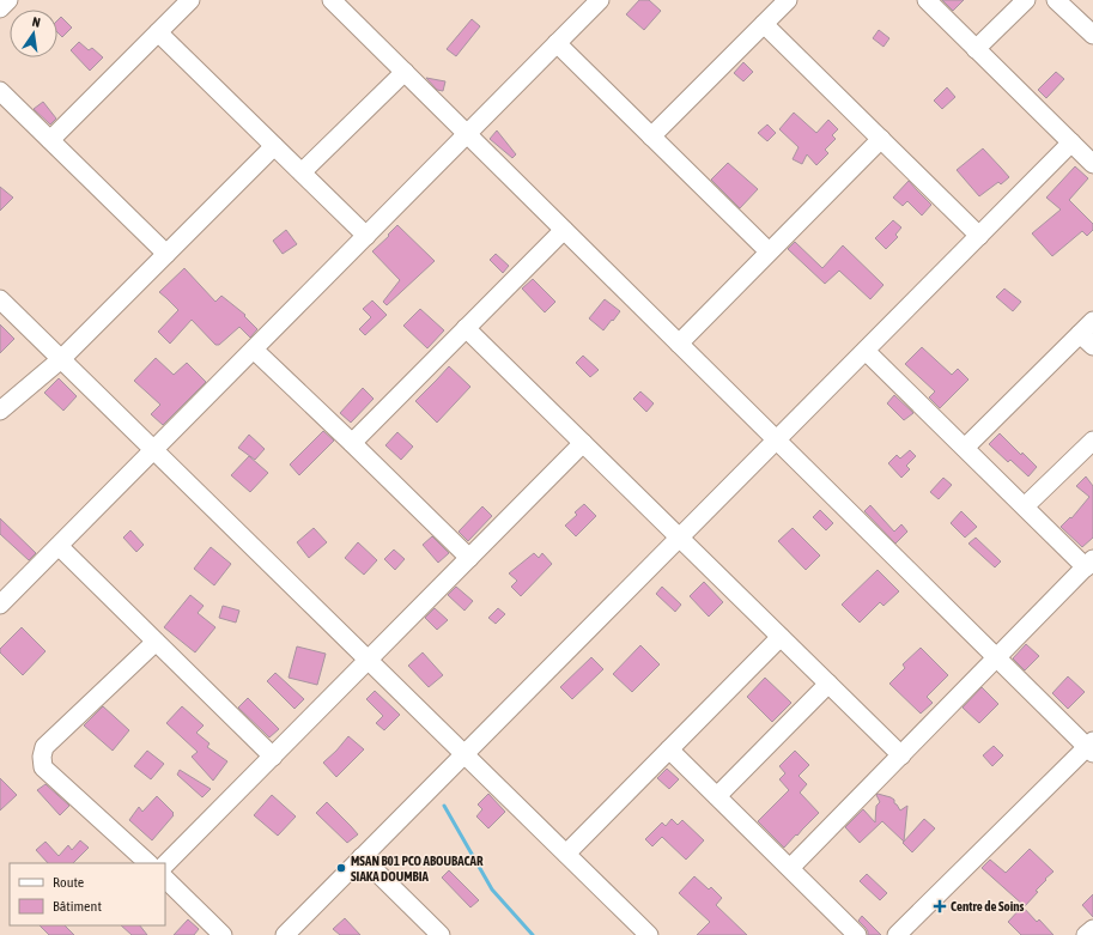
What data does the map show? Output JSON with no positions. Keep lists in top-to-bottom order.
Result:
{
  "places": {
    "other": ["MSAN B01 PCO ABOUBACAR SIAKA DOUMBIA"],
    "health": ["Centre de Soins"]
  },
  "legend": ["Route", "Bâtiment"],
  "north": "top"
}
